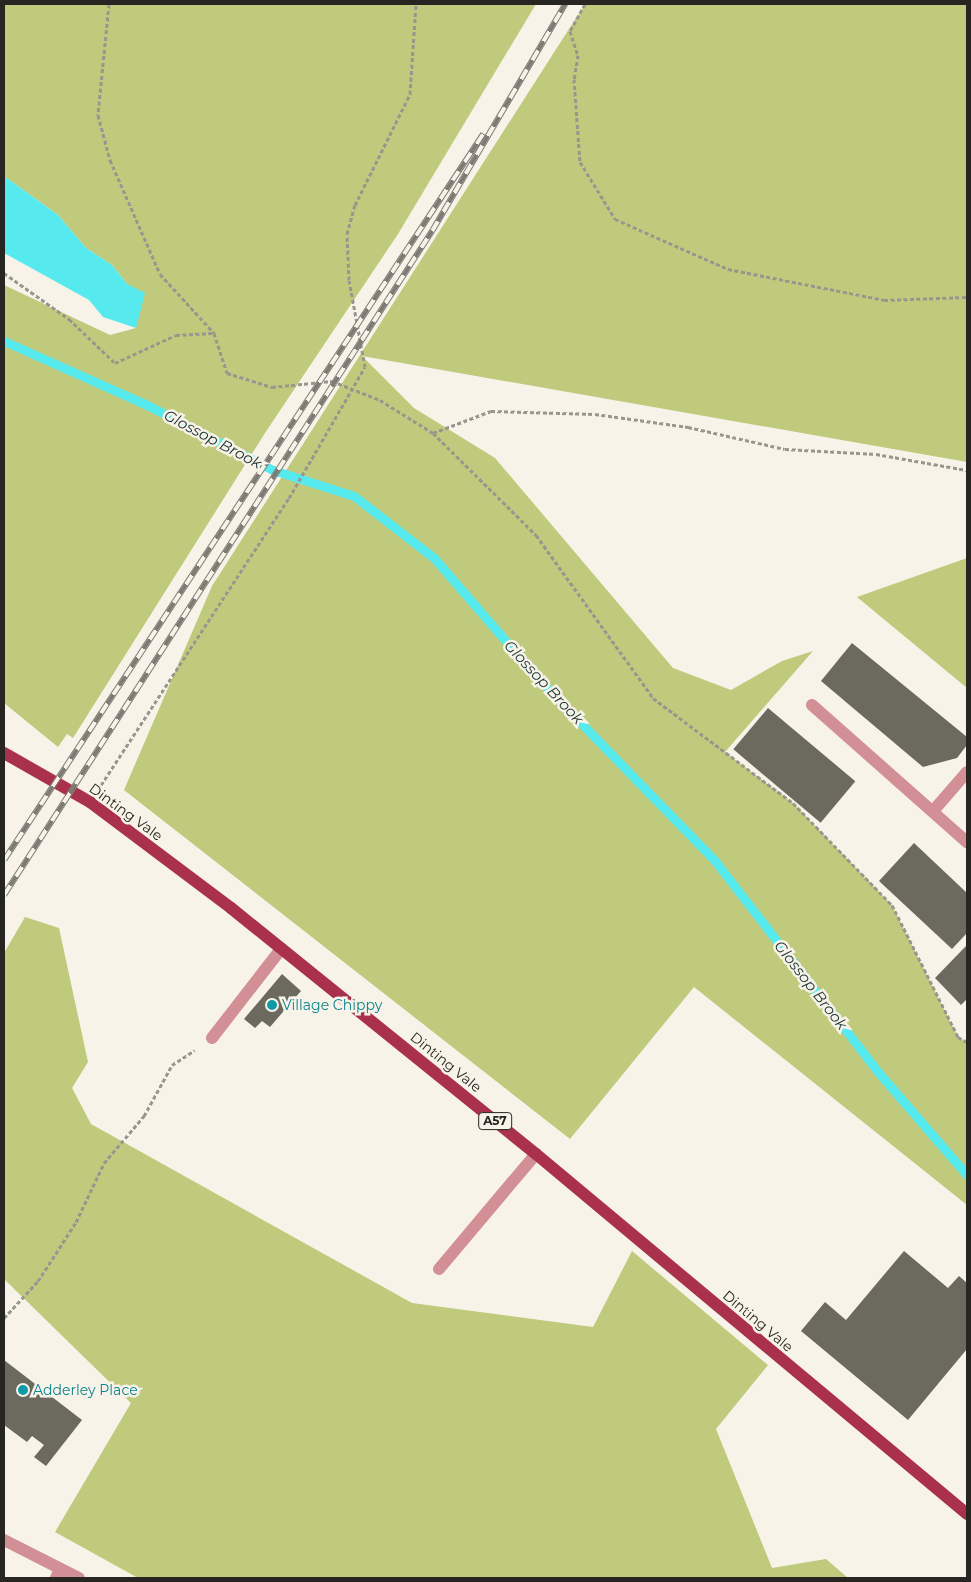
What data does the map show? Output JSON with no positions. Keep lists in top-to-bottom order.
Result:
{
  "streets": {
    "main road": ["Dinting Vale", "A57"]
  },
  "water": ["Glossop Brook"],
  "places": ["Village Chippy", "Adderley Place"]
}
